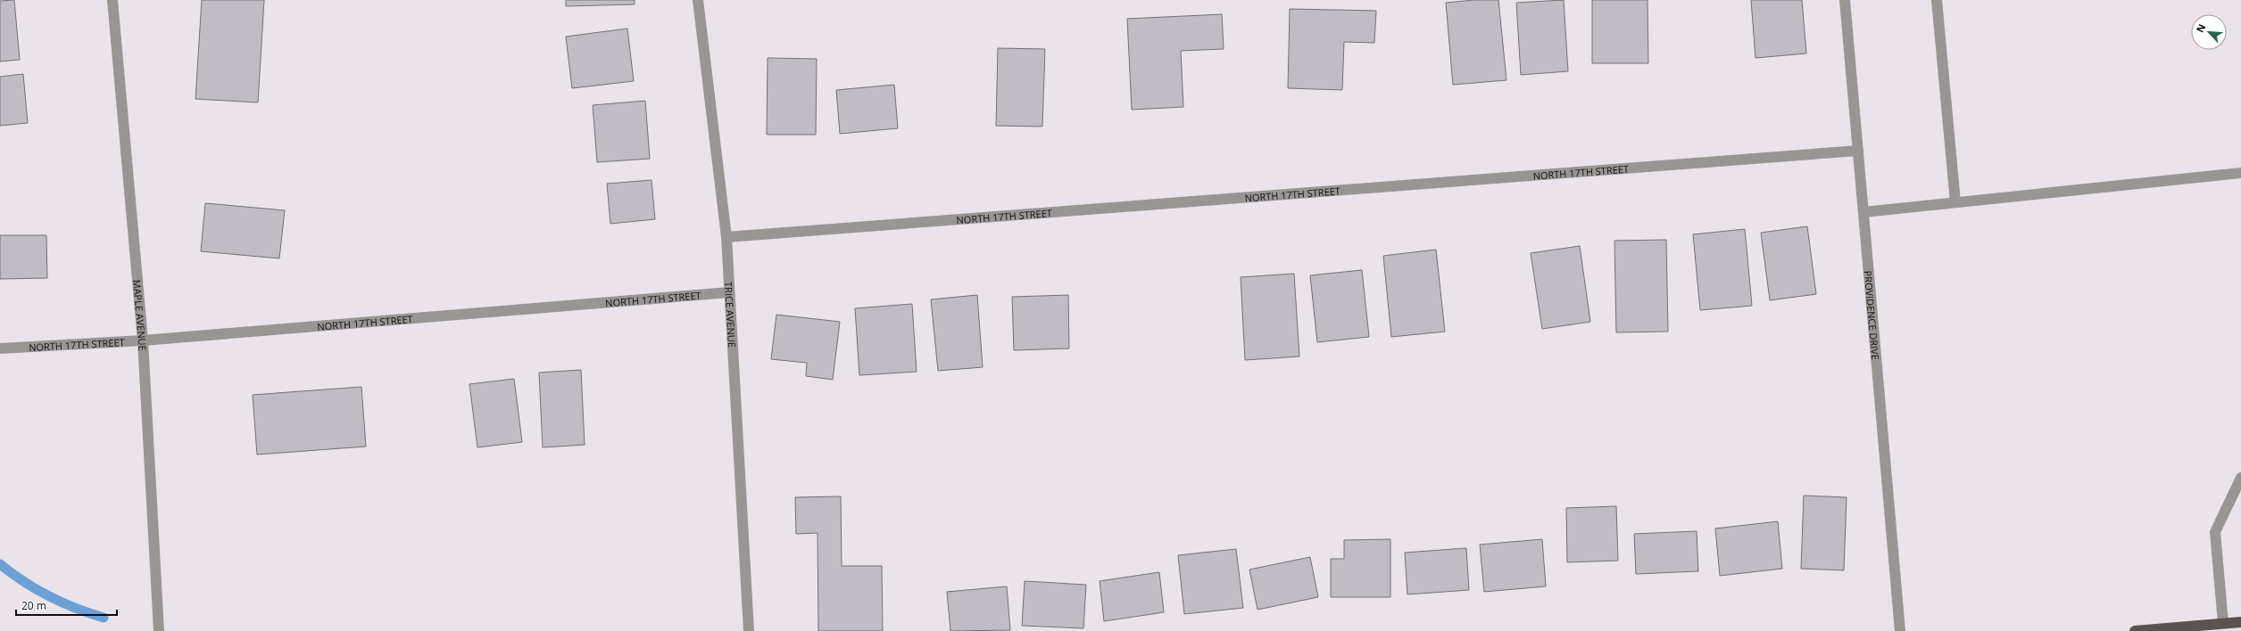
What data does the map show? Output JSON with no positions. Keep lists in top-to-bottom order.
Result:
{
  "streets": {
    "street": [
      "NORTH 17TH STREET",
      "TRICE AVENUE",
      "MAPLE AVENUE",
      "PROVIDENCE DRIVE"
    ]
  },
  "crossings": [
    ["NORTH 17TH STREET", "TRICE AVENUE"],
    ["NORTH 17TH STREET", "MAPLE AVENUE"],
    ["NORTH 17TH STREET", "PROVIDENCE DRIVE"]
  ],
  "scale_bar": "20 m",
  "north": "top left"
}
